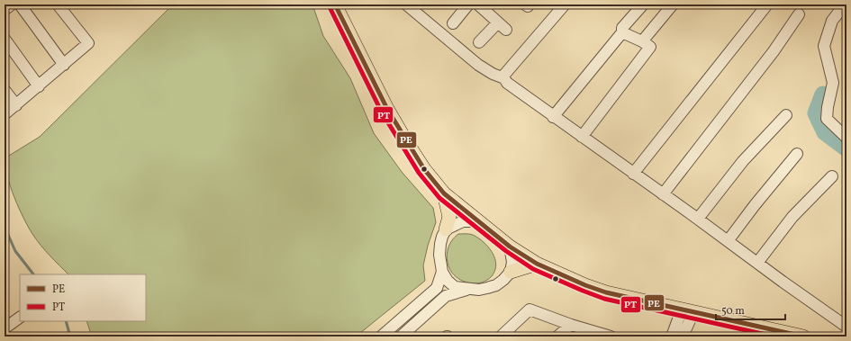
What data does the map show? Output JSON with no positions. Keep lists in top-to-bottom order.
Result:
{
  "lines": ["transit line PE", "transit line PT"],
  "legend": ["PE", "PT"],
  "scale_bar": "50 m"
}
